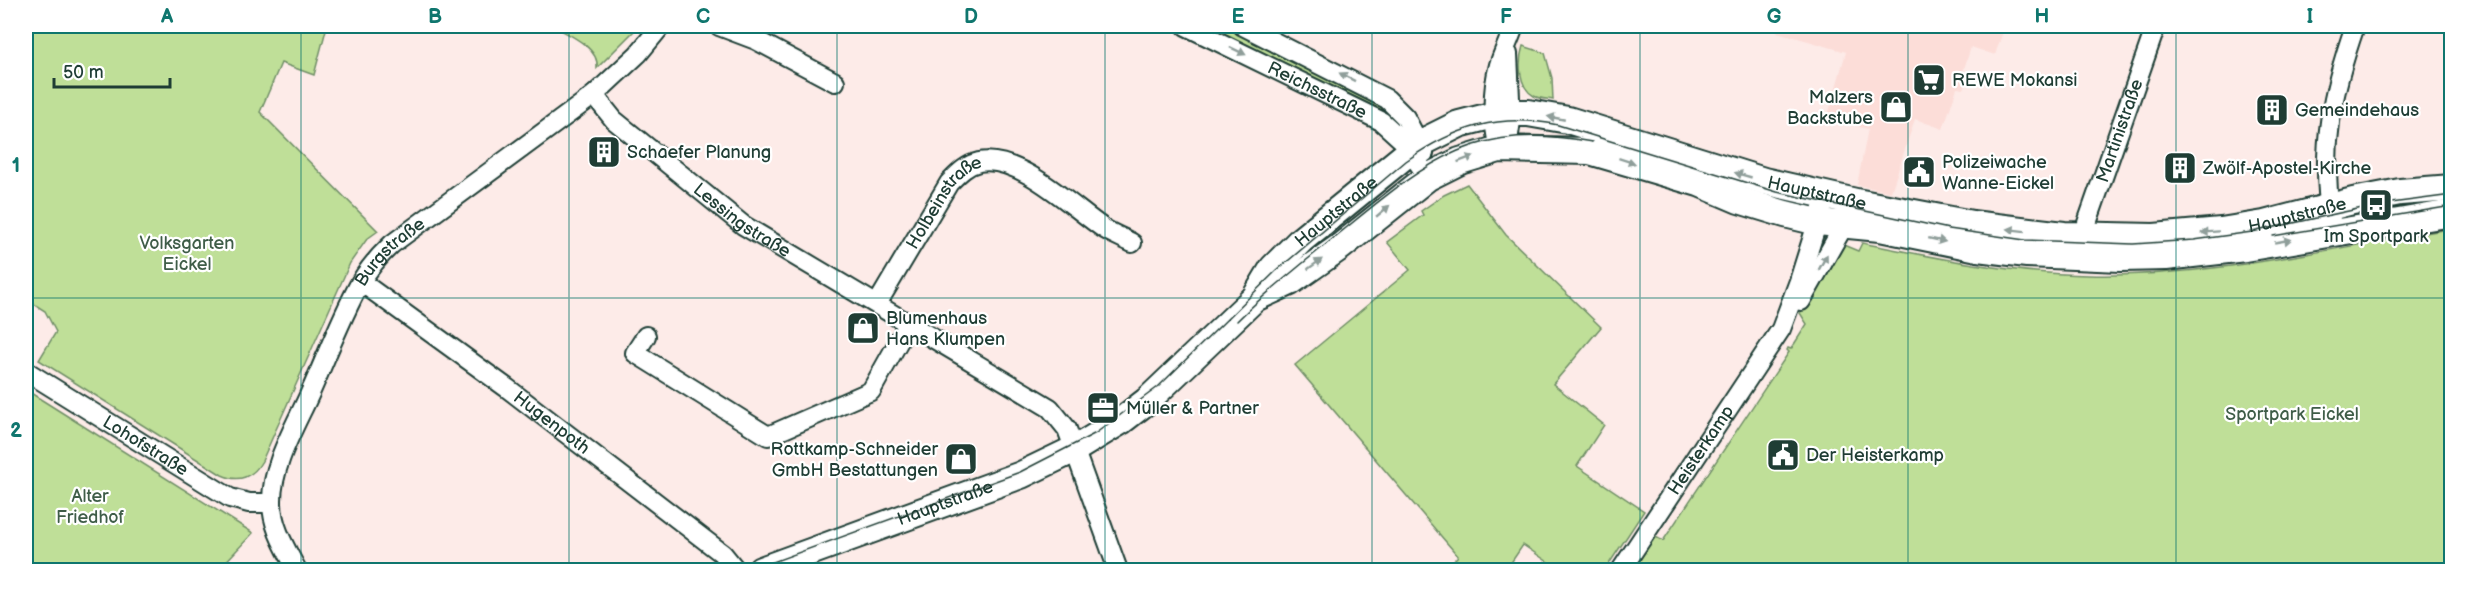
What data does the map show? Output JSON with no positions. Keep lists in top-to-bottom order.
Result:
{
  "streets": {
    "street": [
      "Reichsstraße",
      "Martinistraße",
      "Hauptstraße",
      "Holbeinstraße",
      "Lessingstraße",
      "Burgstraße",
      "Hugenpoth",
      "Lohofstraße",
      "Heisterkamp"
    ]
  },
  "crossings": [
    ["Reichsstraße", "Hauptstraße"],
    ["Martinistraße", "Hauptstraße"],
    ["Hauptstraße", "Lessingstraße"],
    ["Hauptstraße", "Heisterkamp"],
    ["Holbeinstraße", "Lessingstraße"],
    ["Lessingstraße", "Burgstraße"],
    ["Burgstraße", "Hugenpoth"],
    ["Burgstraße", "Lohofstraße"]
  ],
  "parks": ["Volksgarten Eickel", "Sportpark Eickel", "Alter Friedhof"],
  "places": {
    "supermarket": ["REWE Mokansi"],
    "shop": ["Malzers Backstube", "Blumenhaus Hans Klumpen", "Rottkamp-Schneider GmbH Bestattungen"],
    "building": ["Gemeindehaus", "Schaefer Planung", "Zwölf-Apostel-Kirche"],
    "public building": ["Polizeiwache Wanne-Eickel", "Der Heisterkamp"],
    "bus stop": ["Im Sportpark"],
    "office": ["Müller & Partner"]
  },
  "scale_bar": "50 m",
  "grid": {
    "columns": [
      "A",
      "B",
      "C",
      "D",
      "E",
      "F",
      "G",
      "H",
      "I"
    ],
    "rows": ["1", "2"]
  }
}
